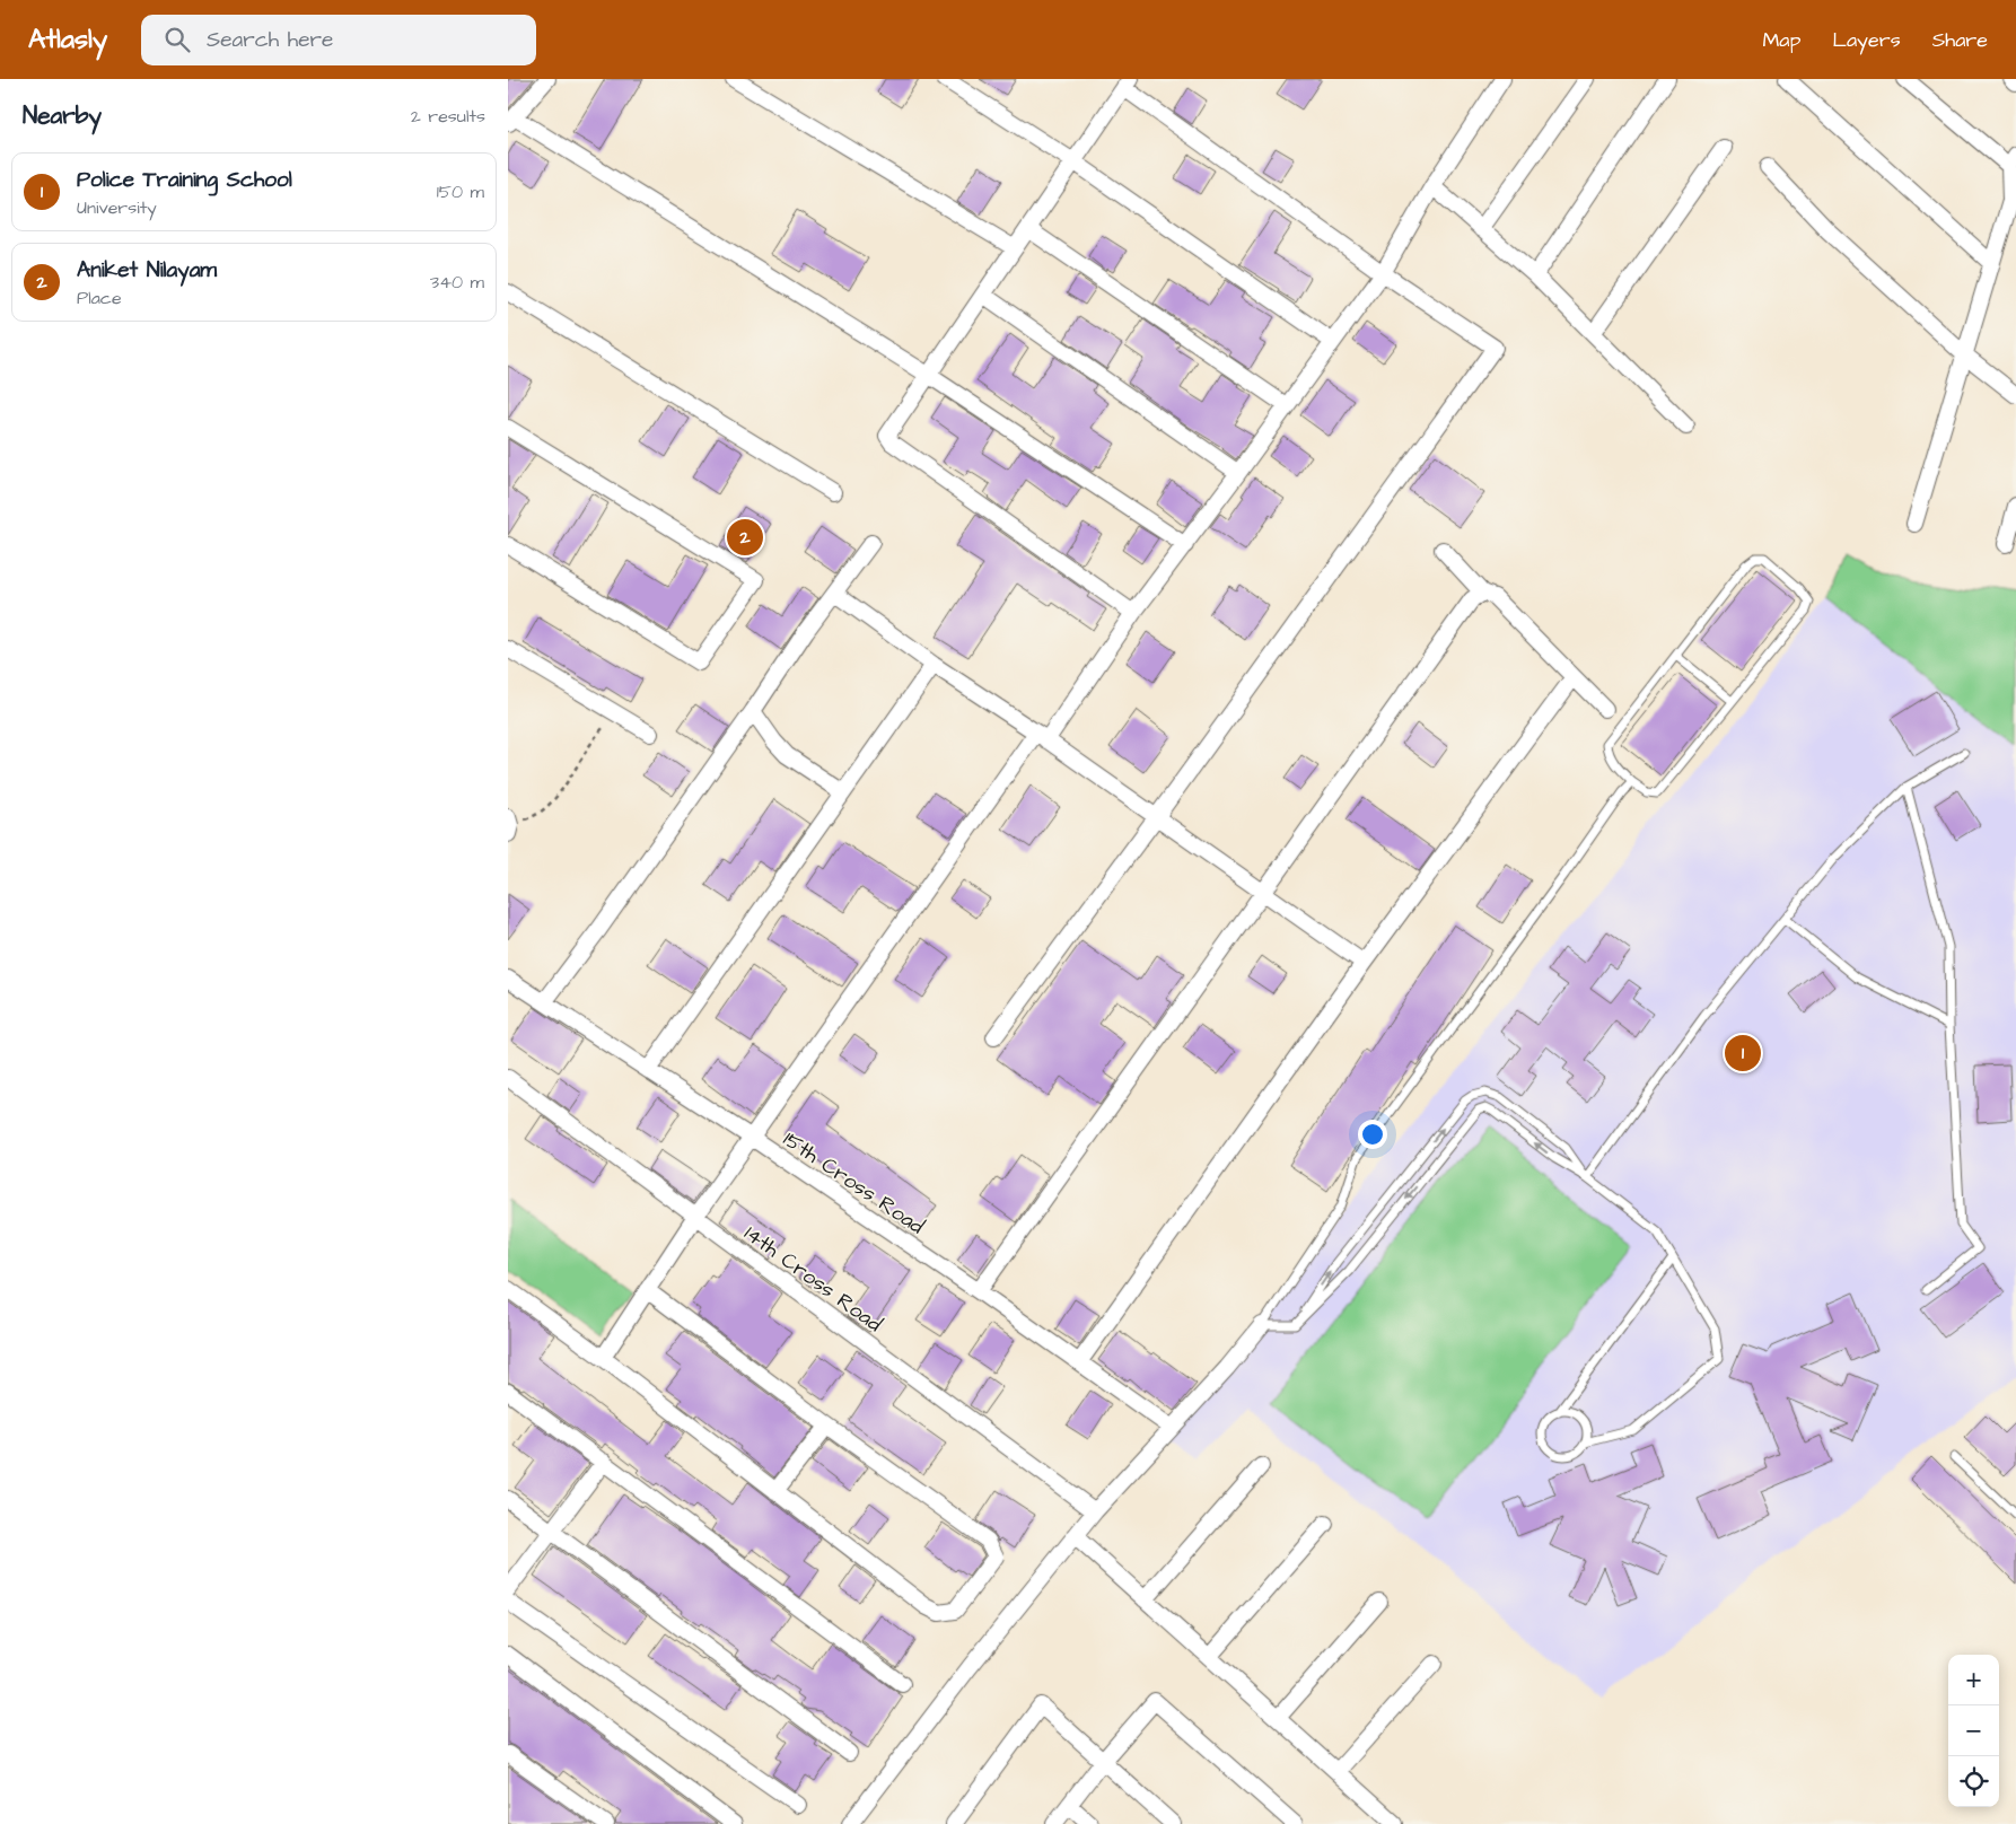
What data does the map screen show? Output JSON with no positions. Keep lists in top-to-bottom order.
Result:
{
  "streets": {
    "street": ["15th Cross Road", "14th Cross Road"]
  },
  "page": {
    "header": "Atlasly",
    "search": "Search here",
    "nav": ["Map", "Layers", "Share"],
    "heading": ["Nearby", "2 results"],
    "list": [
      {
        "mark": "1",
        "name": "Police Training School",
        "note": "University",
        "value": "150 m"
      },
      {
        "mark": "2",
        "name": "Aniket Nilayam",
        "note": "Place",
        "value": "340 m"
      }
    ],
    "pins": ["2", "1"],
    "map_buttons": ["+", "−"]
  }
}
